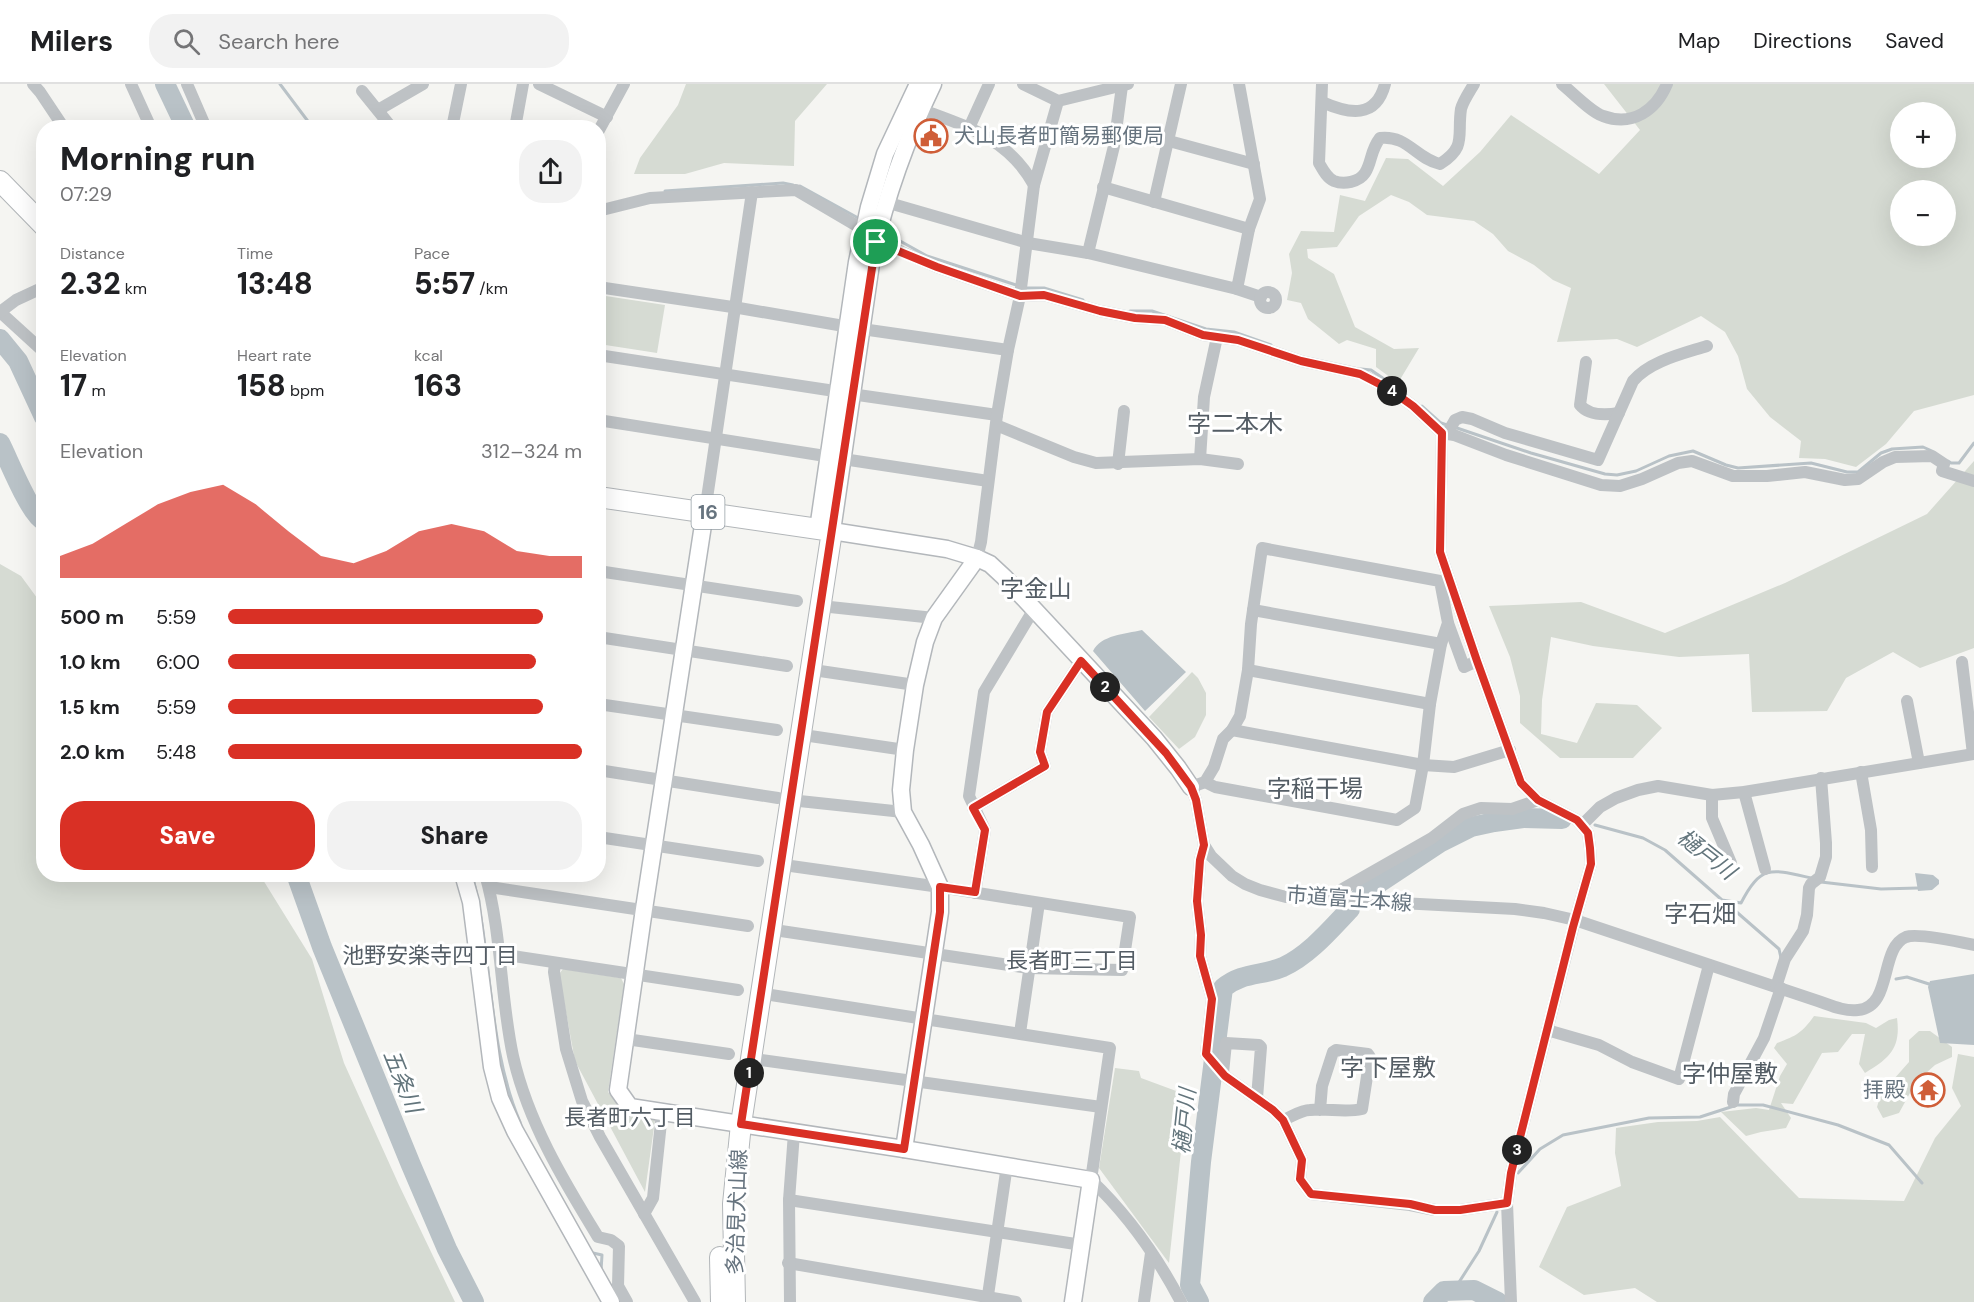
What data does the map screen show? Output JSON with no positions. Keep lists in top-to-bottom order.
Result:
{
  "streets": {
    "main road": ["16", "多治見犬山線"],
    "street": ["市道富士本線"]
  },
  "crossings": [
    ["16", "市道富士本線"],
    ["16", "多治見犬山線"],
    ["市道富士本線", "多治見犬山線"]
  ],
  "districts": [
    "字二本木",
    "字金山",
    "字稲干場",
    "字石畑",
    "池野安楽寺四丁目",
    "長者町三丁目",
    "字下屋敷",
    "字仲屋敷",
    "長者町六丁目"
  ],
  "water": ["樋戸川", "五条川"],
  "places": {
    "public building": ["犬山長者町簡易郵便局"],
    "temple": ["拝殿"]
  },
  "page": {
    "header": "Milers",
    "search": "Search here",
    "nav": ["Map", "Directions", "Saved"],
    "map_buttons": ["+", "−"],
    "heading": ["Morning run", "07:29"],
    "stats": [
      ["Distance", "2.32 km"],
      ["Time", "13:48"],
      ["Pace", "5:57 /km"],
      ["Elevation", "17 m"],
      ["Heart rate", "158 bpm"],
      ["kcal", "163"]
    ],
    "pins": [
      "4",
      "2",
      "1",
      "3"
    ],
    "chart": ["Elevation", "312–324 m"],
    "list": [
      {
        "name": "500 m",
        "note": "5:59"
      },
      {
        "name": "1.0 km",
        "note": "6:00"
      },
      {
        "name": "1.5 km",
        "note": "5:59"
      },
      {
        "name": "2.0 km",
        "note": "5:48"
      }
    ],
    "buttons": ["Save", "Share"]
  }
}
